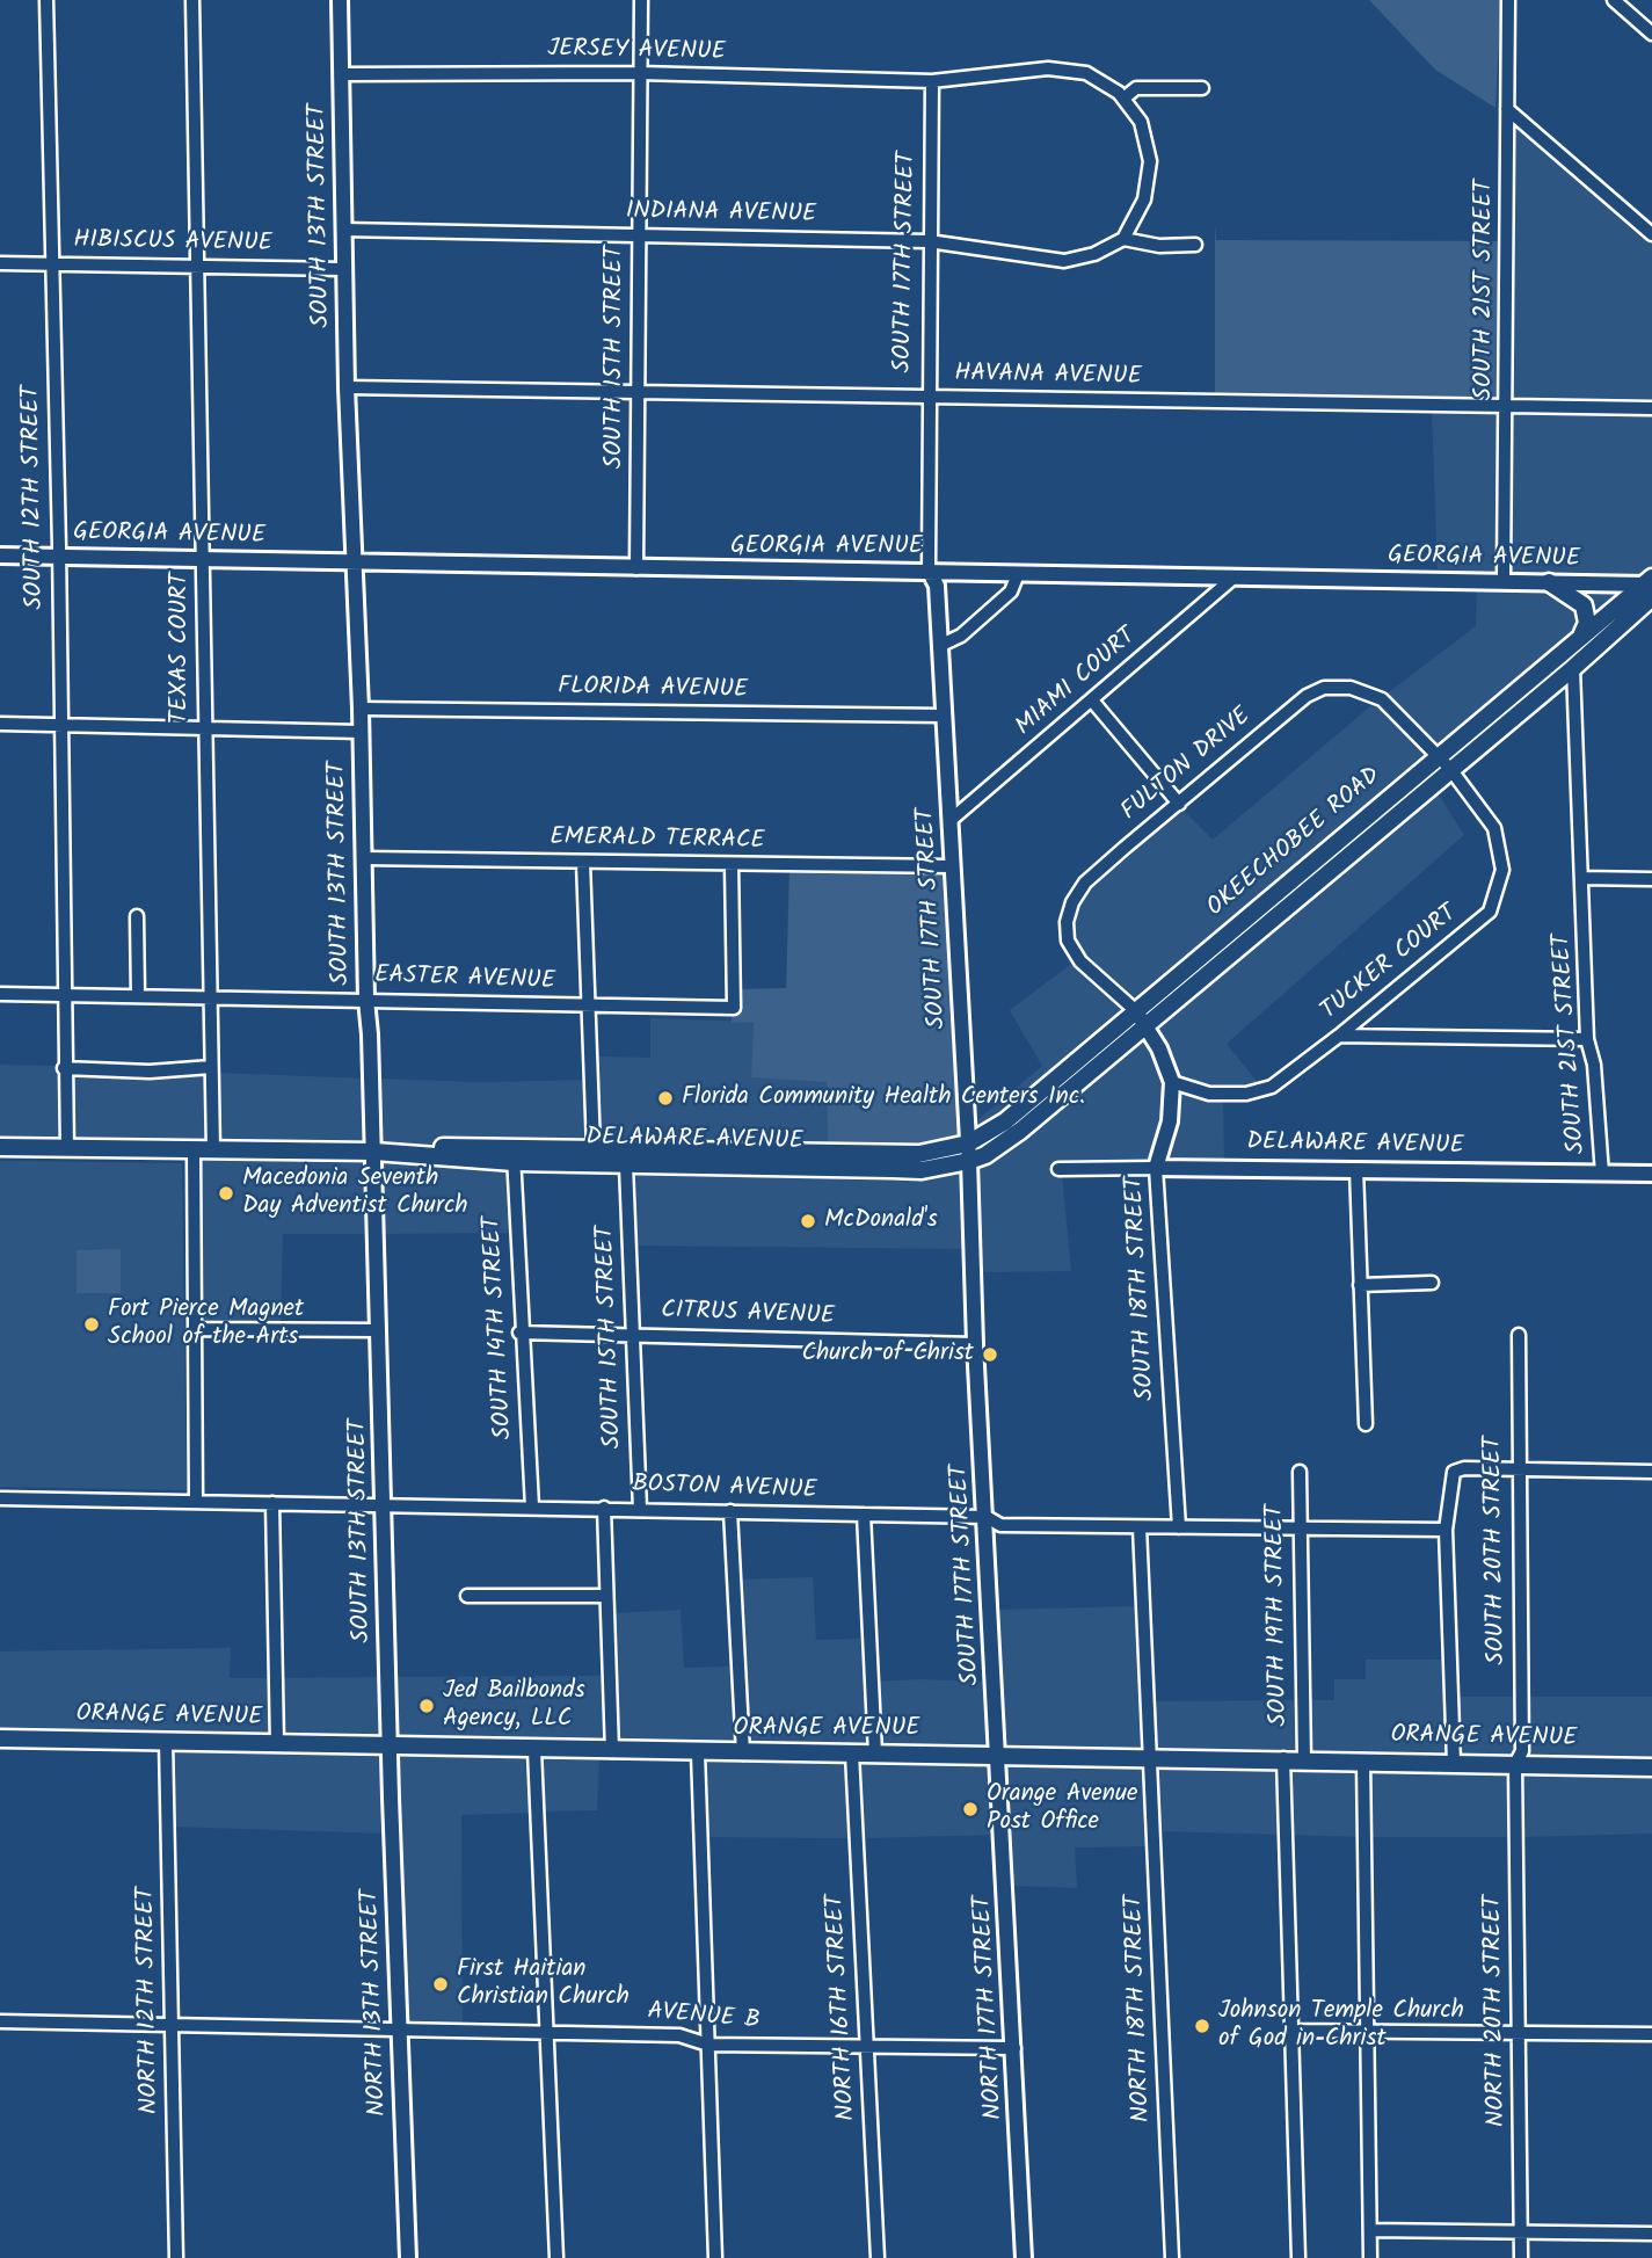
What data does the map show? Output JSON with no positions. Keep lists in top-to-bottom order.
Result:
{
  "streets": {
    "main road": ["OKEECHOBEE ROAD", "DELAWARE AVENUE", "ORANGE AVENUE"],
    "street": [
      "JERSEY AVENUE",
      "INDIANA AVENUE",
      "SOUTH 13TH STREET",
      "HIBISCUS AVENUE",
      "SOUTH 17TH STREET",
      "SOUTH 21ST STREET",
      "SOUTH 15TH STREET",
      "HAVANA AVENUE",
      "SOUTH 12TH STREET",
      "GEORGIA AVENUE",
      "TEXAS COURT",
      "MIAMI COURT",
      "FLORIDA AVENUE",
      "FULTON DRIVE",
      "EMERALD TERRACE",
      "TUCKER COURT",
      "EASTER AVENUE",
      "SOUTH 18TH STREET",
      "CITRUS AVENUE",
      "SOUTH 14TH STREET",
      "BOSTON AVENUE",
      "SOUTH 20TH STREET",
      "SOUTH 19TH STREET",
      "NORTH 12TH STREET",
      "NORTH 13TH STREET",
      "NORTH 16TH STREET",
      "NORTH 17TH STREET",
      "NORTH 18TH STREET",
      "NORTH 20TH STREET",
      "AVENUE B"
    ]
  },
  "crossings": [
    ["JERSEY AVENUE", "INDIANA AVENUE"],
    ["JERSEY AVENUE", "SOUTH 13TH STREET"],
    ["JERSEY AVENUE", "SOUTH 17TH STREET"],
    ["JERSEY AVENUE", "SOUTH 15TH STREET"],
    ["INDIANA AVENUE", "SOUTH 13TH STREET"],
    ["INDIANA AVENUE", "SOUTH 17TH STREET"],
    ["INDIANA AVENUE", "SOUTH 15TH STREET"],
    ["SOUTH 13TH STREET", "HIBISCUS AVENUE"],
    ["SOUTH 13TH STREET", "HAVANA AVENUE"],
    ["SOUTH 13TH STREET", "GEORGIA AVENUE"],
    ["SOUTH 13TH STREET", "FLORIDA AVENUE"],
    ["SOUTH 13TH STREET", "EMERALD TERRACE"],
    ["SOUTH 13TH STREET", "EASTER AVENUE"],
    ["SOUTH 13TH STREET", "DELAWARE AVENUE"],
    ["SOUTH 13TH STREET", "BOSTON AVENUE"],
    ["SOUTH 13TH STREET", "ORANGE AVENUE"],
    ["SOUTH 13TH STREET", "NORTH 13TH STREET"],
    ["HIBISCUS AVENUE", "SOUTH 12TH STREET"],
    ["HIBISCUS AVENUE", "TEXAS COURT"],
    ["SOUTH 17TH STREET", "HAVANA AVENUE"],
    ["SOUTH 17TH STREET", "GEORGIA AVENUE"],
    ["SOUTH 17TH STREET", "MIAMI COURT"],
    ["SOUTH 17TH STREET", "FLORIDA AVENUE"],
    ["SOUTH 17TH STREET", "EMERALD TERRACE"],
    ["SOUTH 17TH STREET", "OKEECHOBEE ROAD"],
    ["SOUTH 17TH STREET", "DELAWARE AVENUE"],
    ["SOUTH 17TH STREET", "CITRUS AVENUE"],
    ["SOUTH 17TH STREET", "BOSTON AVENUE"],
    ["SOUTH 17TH STREET", "ORANGE AVENUE"],
    ["SOUTH 17TH STREET", "NORTH 17TH STREET"],
    ["SOUTH 21ST STREET", "HAVANA AVENUE"],
    ["SOUTH 21ST STREET", "GEORGIA AVENUE"],
    ["SOUTH 21ST STREET", "OKEECHOBEE ROAD"],
    ["SOUTH 21ST STREET", "DELAWARE AVENUE"],
    ["SOUTH 15TH STREET", "HAVANA AVENUE"],
    ["SOUTH 15TH STREET", "GEORGIA AVENUE"],
    ["SOUTH 15TH STREET", "DELAWARE AVENUE"],
    ["SOUTH 15TH STREET", "CITRUS AVENUE"],
    ["SOUTH 15TH STREET", "BOSTON AVENUE"],
    ["SOUTH 12TH STREET", "GEORGIA AVENUE"],
    ["SOUTH 12TH STREET", "EASTER AVENUE"],
    ["SOUTH 12TH STREET", "DELAWARE AVENUE"],
    ["GEORGIA AVENUE", "TEXAS COURT"],
    ["GEORGIA AVENUE", "MIAMI COURT"],
    ["GEORGIA AVENUE", "OKEECHOBEE ROAD"],
    ["TEXAS COURT", "EASTER AVENUE"],
    ["TEXAS COURT", "DELAWARE AVENUE"],
    ["FULTON DRIVE", "OKEECHOBEE ROAD"],
    ["FULTON DRIVE", "TUCKER COURT"],
    ["FULTON DRIVE", "SOUTH 18TH STREET"],
    ["EMERALD TERRACE", "EASTER AVENUE"],
    ["OKEECHOBEE ROAD", "TUCKER COURT"],
    ["OKEECHOBEE ROAD", "DELAWARE AVENUE"],
    ["OKEECHOBEE ROAD", "SOUTH 18TH STREET"],
    ["TUCKER COURT", "SOUTH 18TH STREET"],
    ["DELAWARE AVENUE", "SOUTH 18TH STREET"],
    ["DELAWARE AVENUE", "SOUTH 14TH STREET"],
    ["SOUTH 18TH STREET", "BOSTON AVENUE"],
    ["CITRUS AVENUE", "SOUTH 14TH STREET"],
    ["SOUTH 14TH STREET", "BOSTON AVENUE"],
    ["BOSTON AVENUE", "SOUTH 19TH STREET"],
    ["SOUTH 20TH STREET", "ORANGE AVENUE"],
    ["SOUTH 20TH STREET", "NORTH 20TH STREET"],
    ["SOUTH 19TH STREET", "ORANGE AVENUE"],
    ["ORANGE AVENUE", "NORTH 12TH STREET"],
    ["ORANGE AVENUE", "NORTH 13TH STREET"],
    ["ORANGE AVENUE", "NORTH 16TH STREET"],
    ["ORANGE AVENUE", "NORTH 17TH STREET"],
    ["ORANGE AVENUE", "NORTH 18TH STREET"],
    ["ORANGE AVENUE", "NORTH 20TH STREET"],
    ["NORTH 12TH STREET", "AVENUE B"],
    ["NORTH 13TH STREET", "AVENUE B"],
    ["NORTH 16TH STREET", "AVENUE B"],
    ["NORTH 17TH STREET", "AVENUE B"]
  ],
  "places": [
    "Florida Community Health Centers Inc.",
    "Macedonia Seventh Day Adventist Church",
    "McDonald's",
    "Fort Pierce Magnet School of the Arts",
    "Church of Christ",
    "Jed Bailbonds Agency, LLC",
    "Orange Avenue Post Office",
    "First Haitian Christian Church",
    "Johnson Temple Church of God in Christ"
  ]
}
